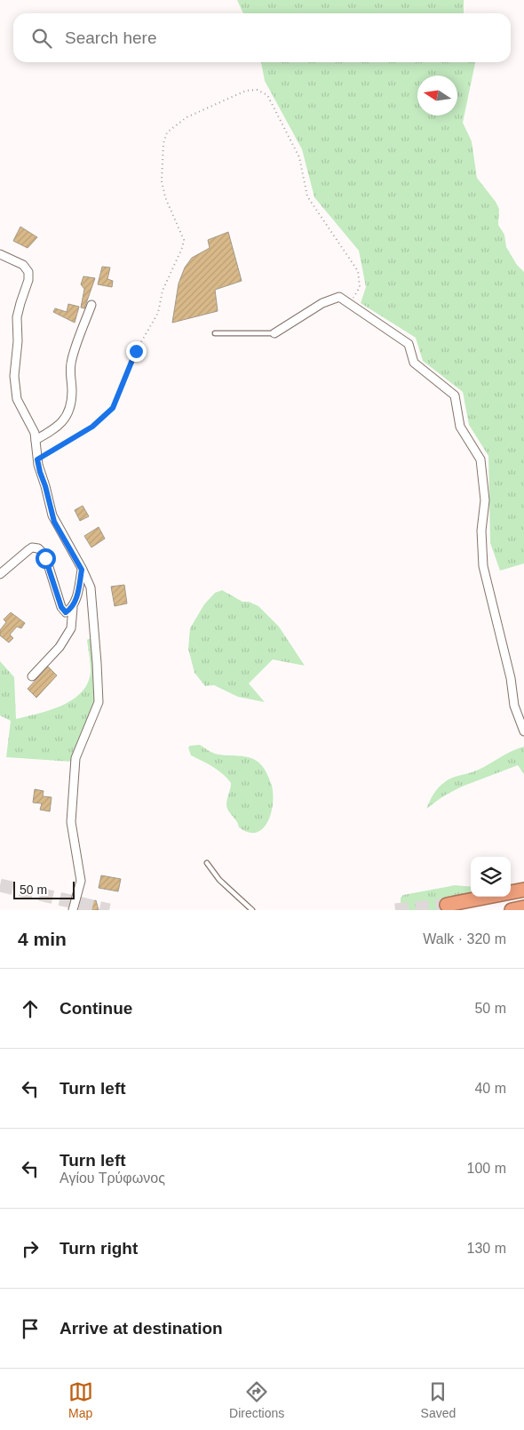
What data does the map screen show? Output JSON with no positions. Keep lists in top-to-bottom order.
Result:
{
  "scale_bar": "50 m",
  "north": "left",
  "page": {
    "search": "Search here",
    "scale": "50 m",
    "heading": ["4 min", "Walk · 320 m"],
    "list": [
      ["Continue", "50 m"],
      ["Turn left", "40 m"],
      ["Turn left", "Αγίου Τρύφωνος", "100 m"],
      ["Turn right", "130 m"],
      "Arrive at destination"
    ],
    "nav": ["Map", "Directions", "Saved"]
  }
}
